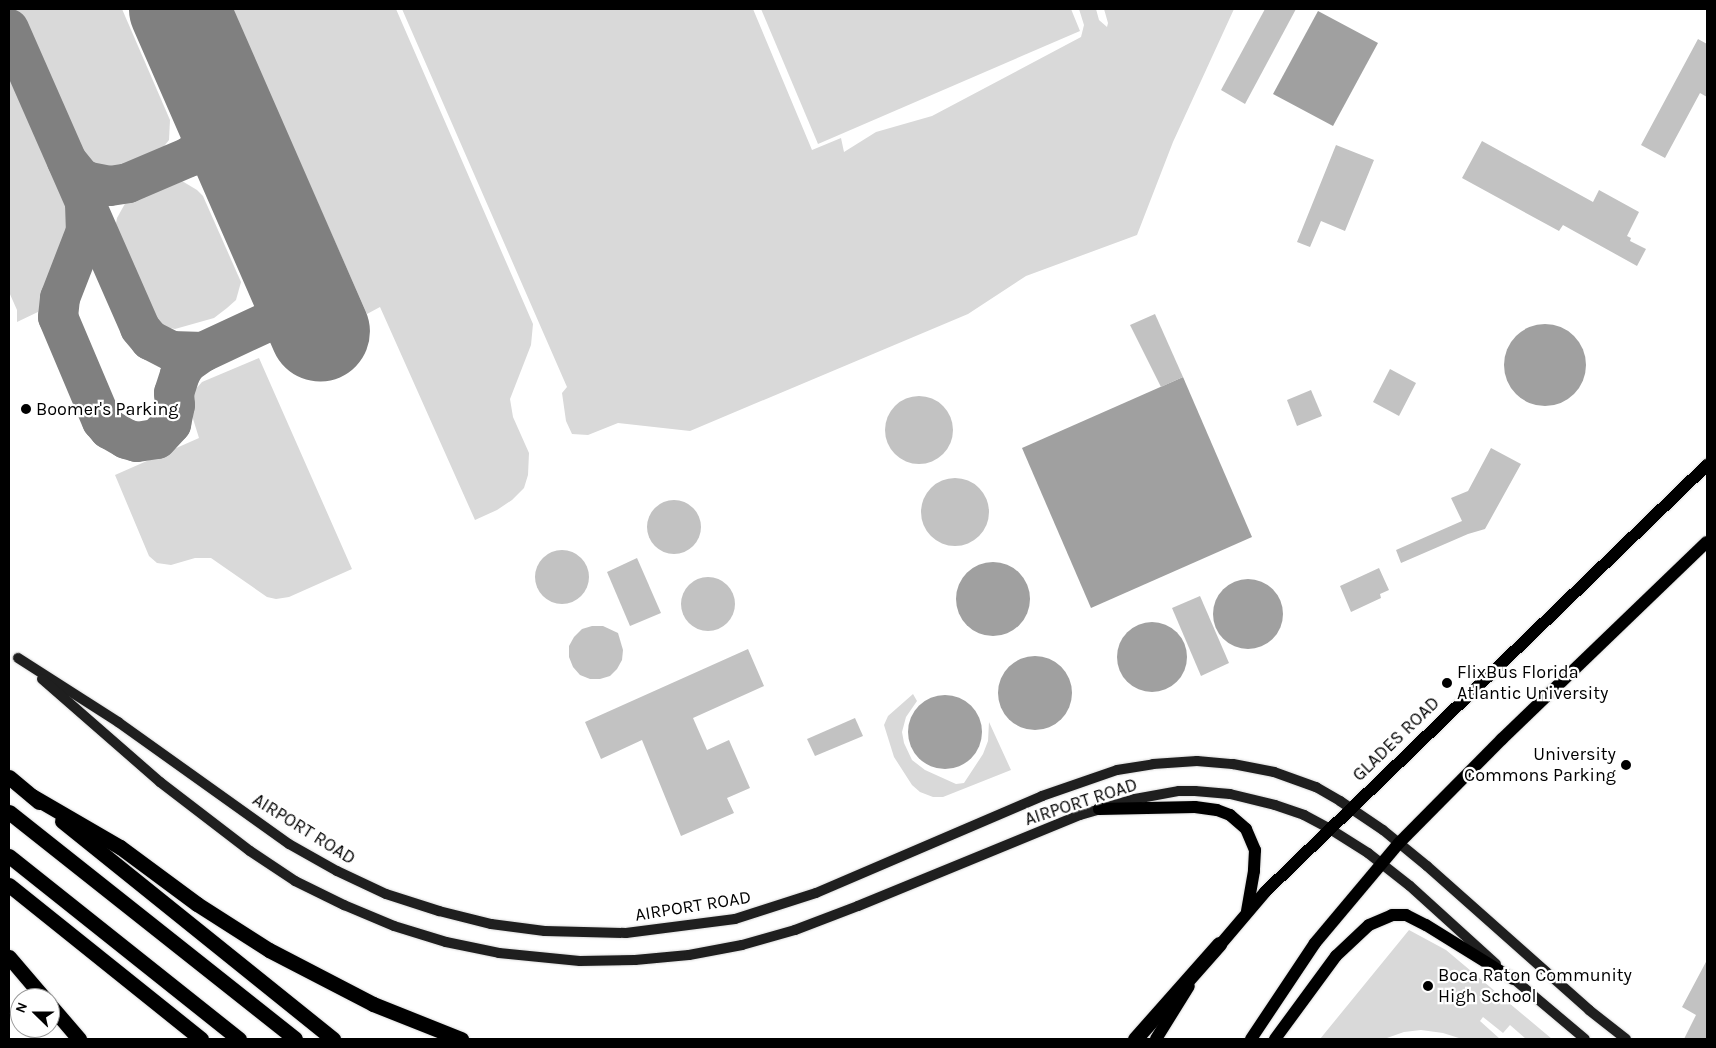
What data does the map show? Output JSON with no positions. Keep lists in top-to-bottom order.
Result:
{
  "streets": {
    "main road": ["GLADES ROAD"],
    "street": ["AIRPORT ROAD"]
  },
  "crossings": [
    ["GLADES ROAD", "AIRPORT ROAD"]
  ],
  "places": [
    "Boomer's Parking",
    "FlixBus Florida Atlantic University",
    "University Commons Parking",
    "Boca Raton Community High School"
  ],
  "north": "left"
}
